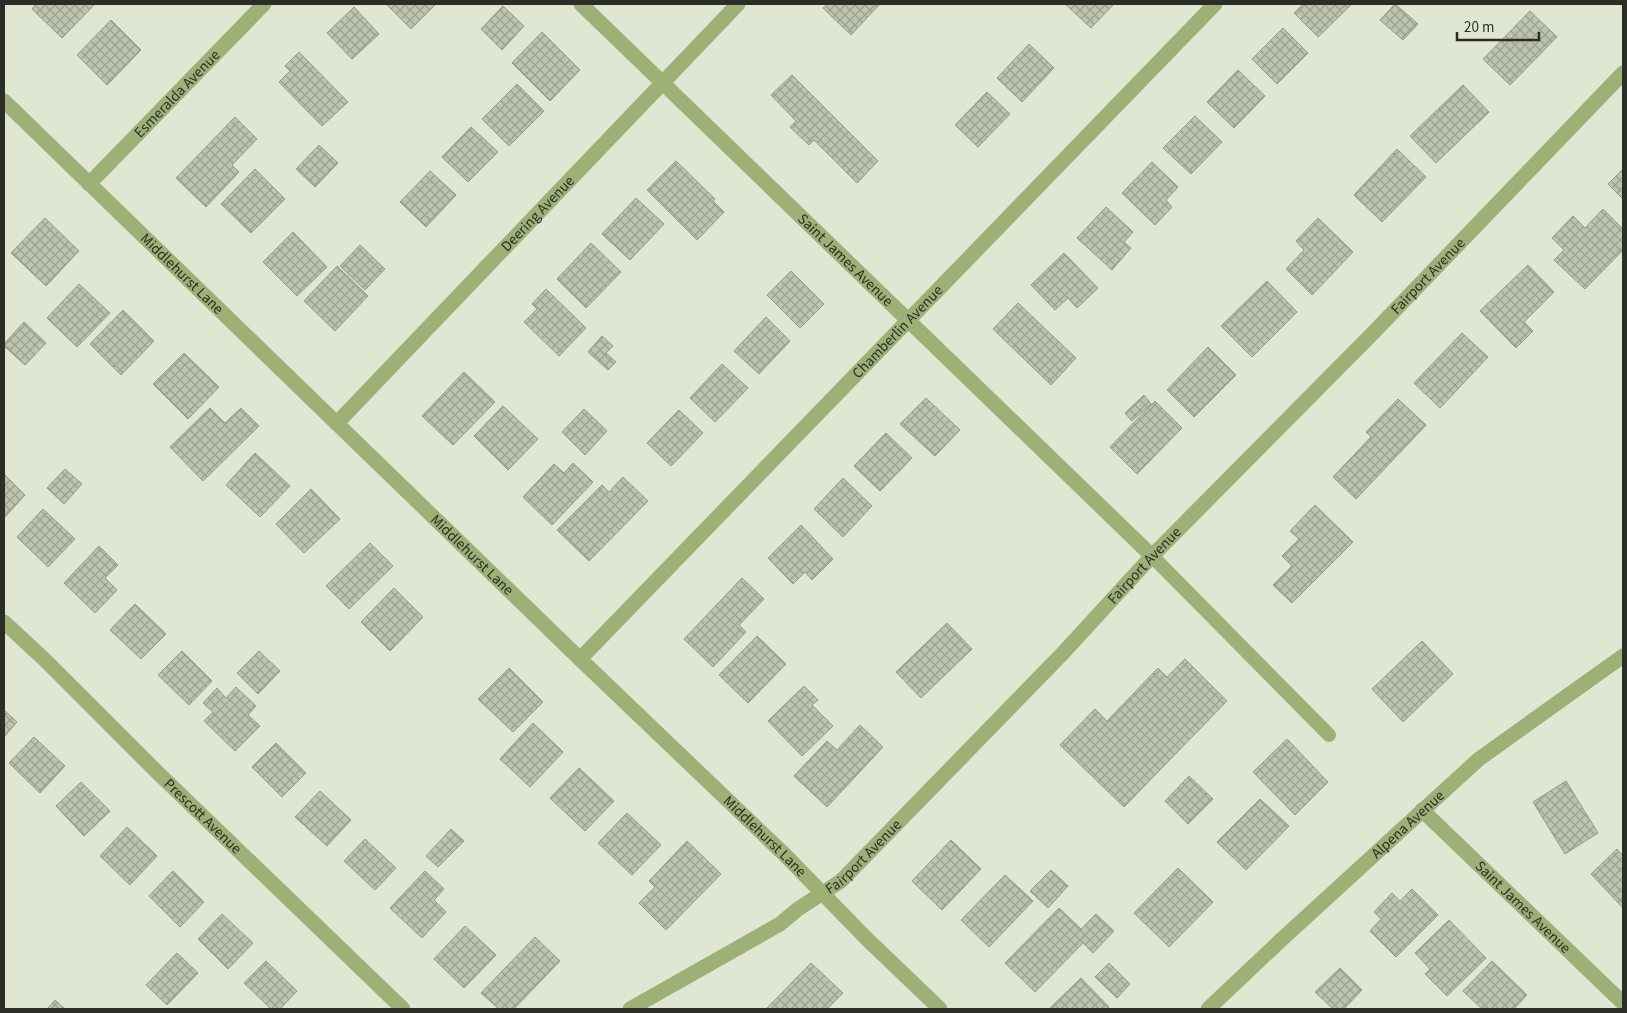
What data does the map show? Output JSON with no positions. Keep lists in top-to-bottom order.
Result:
{
  "streets": {
    "street": [
      "Esmeralda Avenue",
      "Deering Avenue",
      "Saint James Avenue",
      "Middlehurst Lane",
      "Fairport Avenue",
      "Chamberlin Avenue",
      "Prescott Avenue",
      "Alpena Avenue"
    ]
  },
  "crossings": [
    ["Esmeralda Avenue", "Middlehurst Lane"],
    ["Deering Avenue", "Saint James Avenue"],
    ["Deering Avenue", "Middlehurst Lane"],
    ["Saint James Avenue", "Fairport Avenue"],
    ["Saint James Avenue", "Chamberlin Avenue"],
    ["Saint James Avenue", "Alpena Avenue"],
    ["Middlehurst Lane", "Fairport Avenue"],
    ["Middlehurst Lane", "Chamberlin Avenue"]
  ],
  "scale_bar": "20 m"
}
